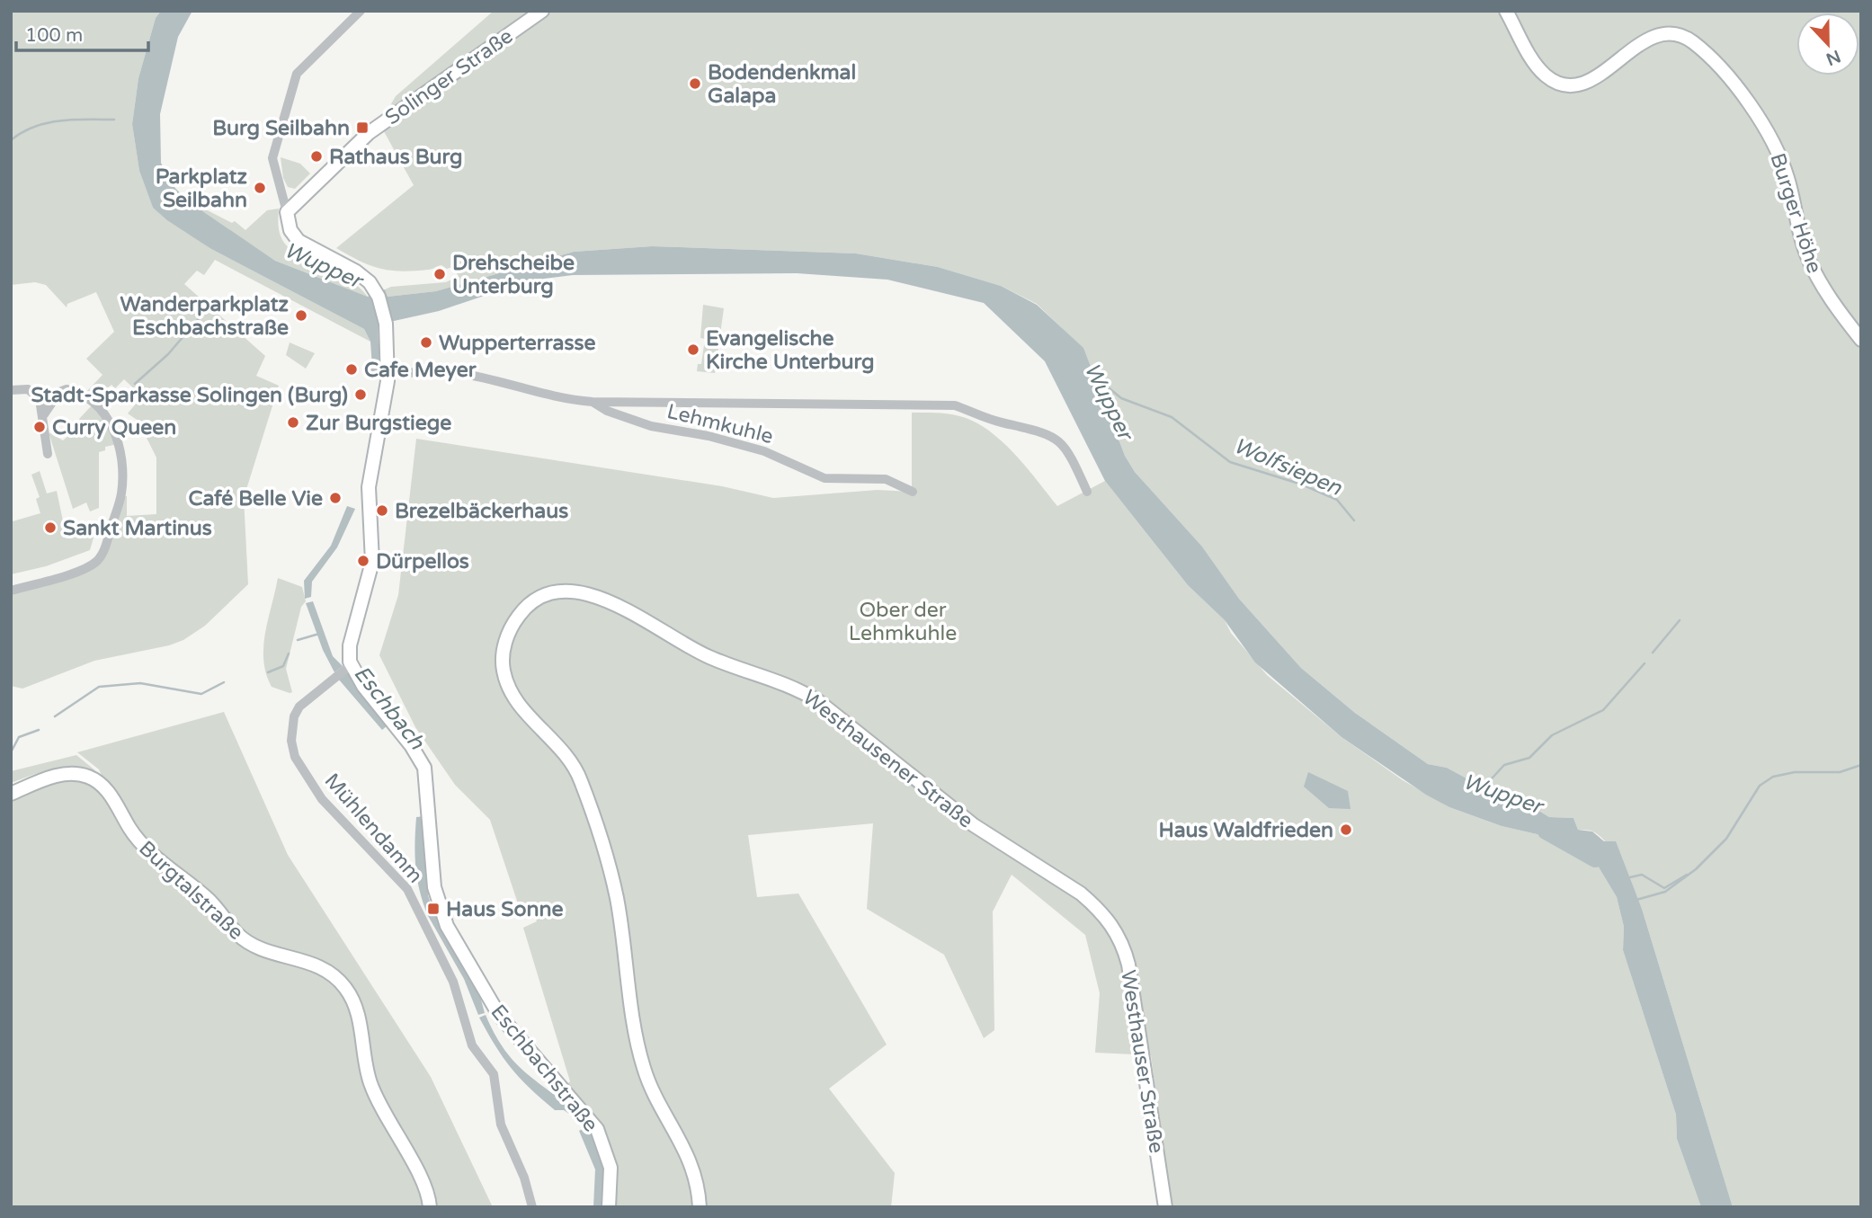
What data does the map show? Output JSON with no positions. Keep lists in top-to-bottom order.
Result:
{
  "streets": {
    "main road": [
      "Solinger Straße",
      "Burger Höhe",
      "Westhausener Straße",
      "Burgtalstraße",
      "Westhauser Straße",
      "Eschbachstraße"
    ],
    "street": ["Lehmkuhle", "Mühlendamm"]
  },
  "crossings": [
    ["Westhausener Straße", "Westhauser Straße"],
    ["Mühlendamm", "Eschbachstraße"]
  ],
  "water": ["Wupper", "Wolfsiepen", "Eschbach"],
  "parks": ["Ober der Lehmkuhle"],
  "places": {
    "other": [
      "Bodendenkmal Galapa",
      "Rathaus Burg",
      "Parkplatz Seilbahn",
      "Drehscheibe Unterburg",
      "Wanderparkplatz Eschbachstraße",
      "Wupperterrasse",
      "Evangelische Kirche Unterburg",
      "Cafe Meyer",
      "Stadt-Sparkasse Solingen (Burg)",
      "Zur Burgstiege",
      "Curry Queen",
      "Café Belle Vie",
      "Brezelbäckerhaus",
      "Sankt Martinus",
      "Dürpellos",
      "Haus Waldfrieden"
    ],
    "transit": ["Burg Seilbahn", "Haus Sonne"]
  },
  "scale_bar": "100 m",
  "north": "bottom"
}
